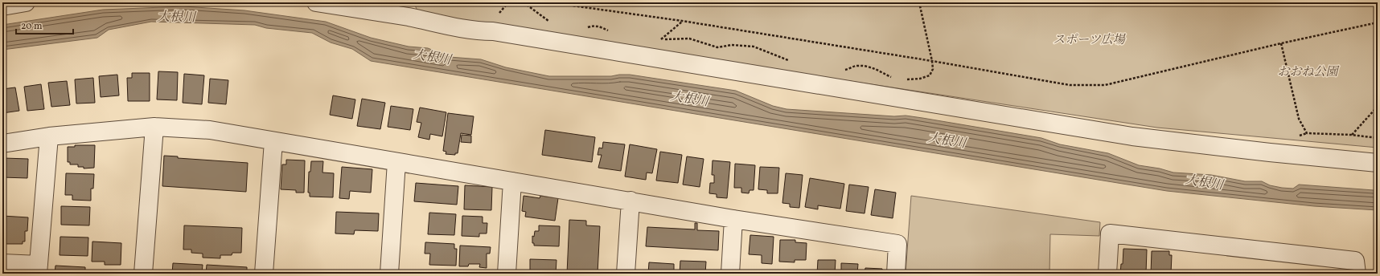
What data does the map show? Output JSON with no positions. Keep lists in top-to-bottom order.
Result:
{
  "water": ["大根川"],
  "parks": ["スポーツ広場", "おおね公園"],
  "scale_bar": "20 m"
}
